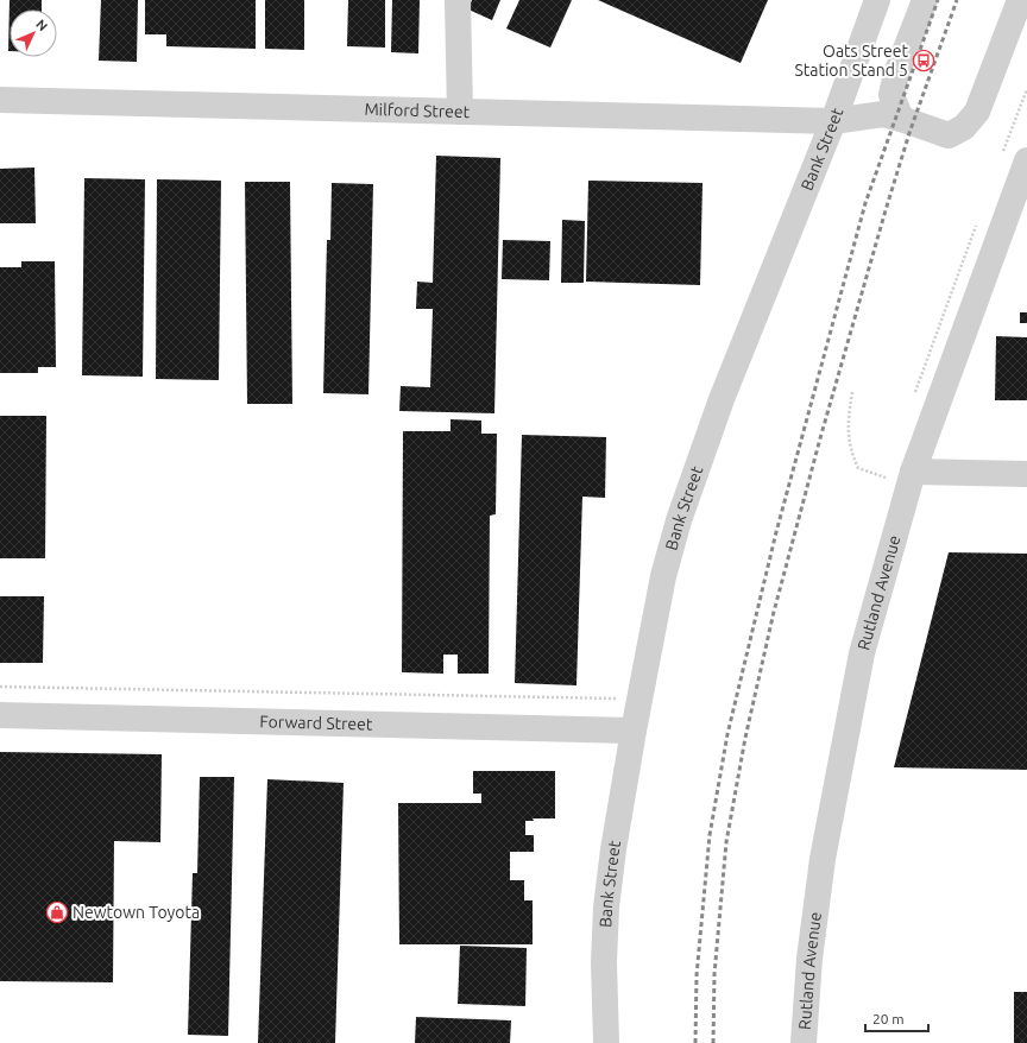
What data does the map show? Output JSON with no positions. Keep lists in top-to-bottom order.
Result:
{
  "streets": {
    "street": [
      "Milford Street",
      "Bank Street",
      "Rutland Avenue",
      "Forward Street"
    ]
  },
  "crossings": [
    ["Milford Street", "Bank Street"],
    ["Bank Street", "Forward Street"]
  ],
  "places": {
    "bus stop": ["Oats Street Station Stand 5"],
    "shop": ["Newtown Toyota"]
  },
  "scale_bar": "20 m",
  "north": "top right"
}
